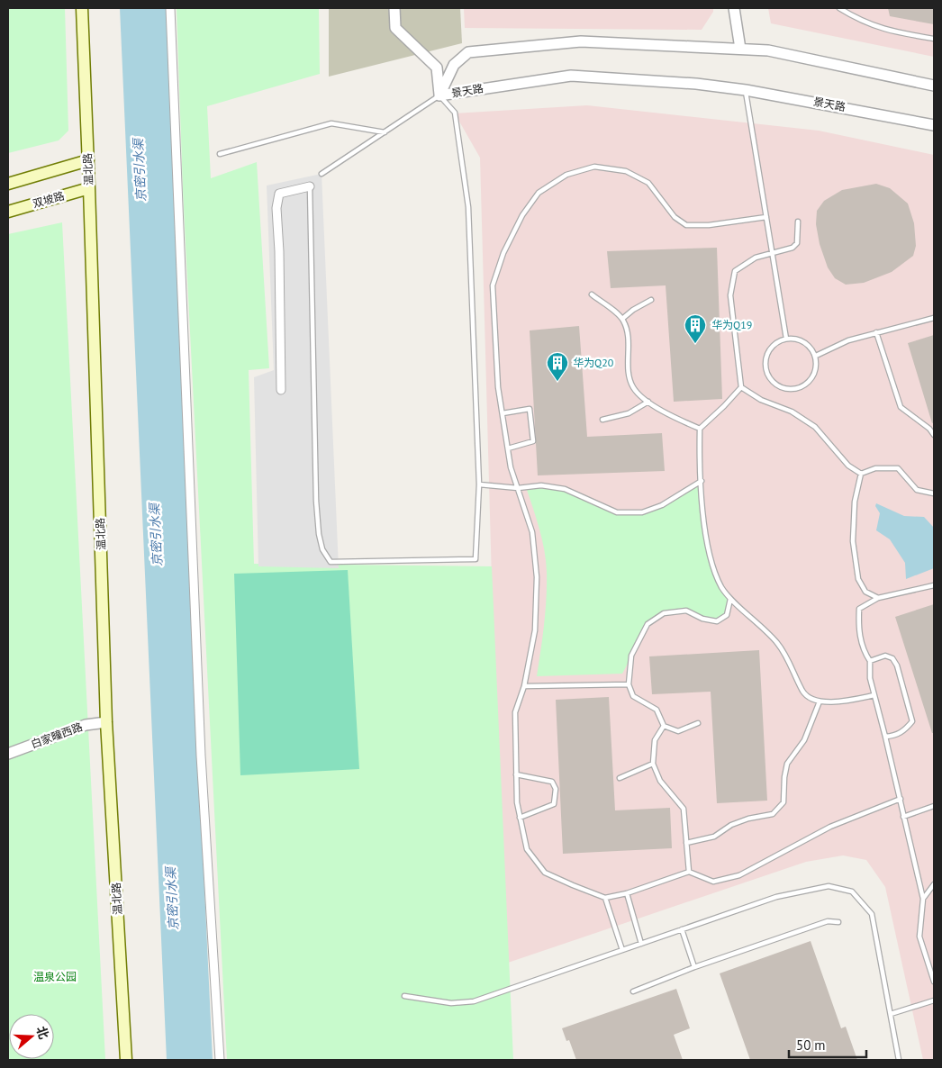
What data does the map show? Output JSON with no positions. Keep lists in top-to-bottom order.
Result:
{
  "streets": {
    "main road": ["温北路", "双坡路"],
    "street": ["景天路", "白家疃西路"]
  },
  "crossings": [
    ["温北路", "双坡路"],
    ["温北路", "白家疃西路"]
  ],
  "water": ["京密引水渠"],
  "parks": ["温泉公园"],
  "places": {
    "building": ["华为Q19", "华为Q20"]
  },
  "scale_bar": "50 m",
  "north": "right"
}
